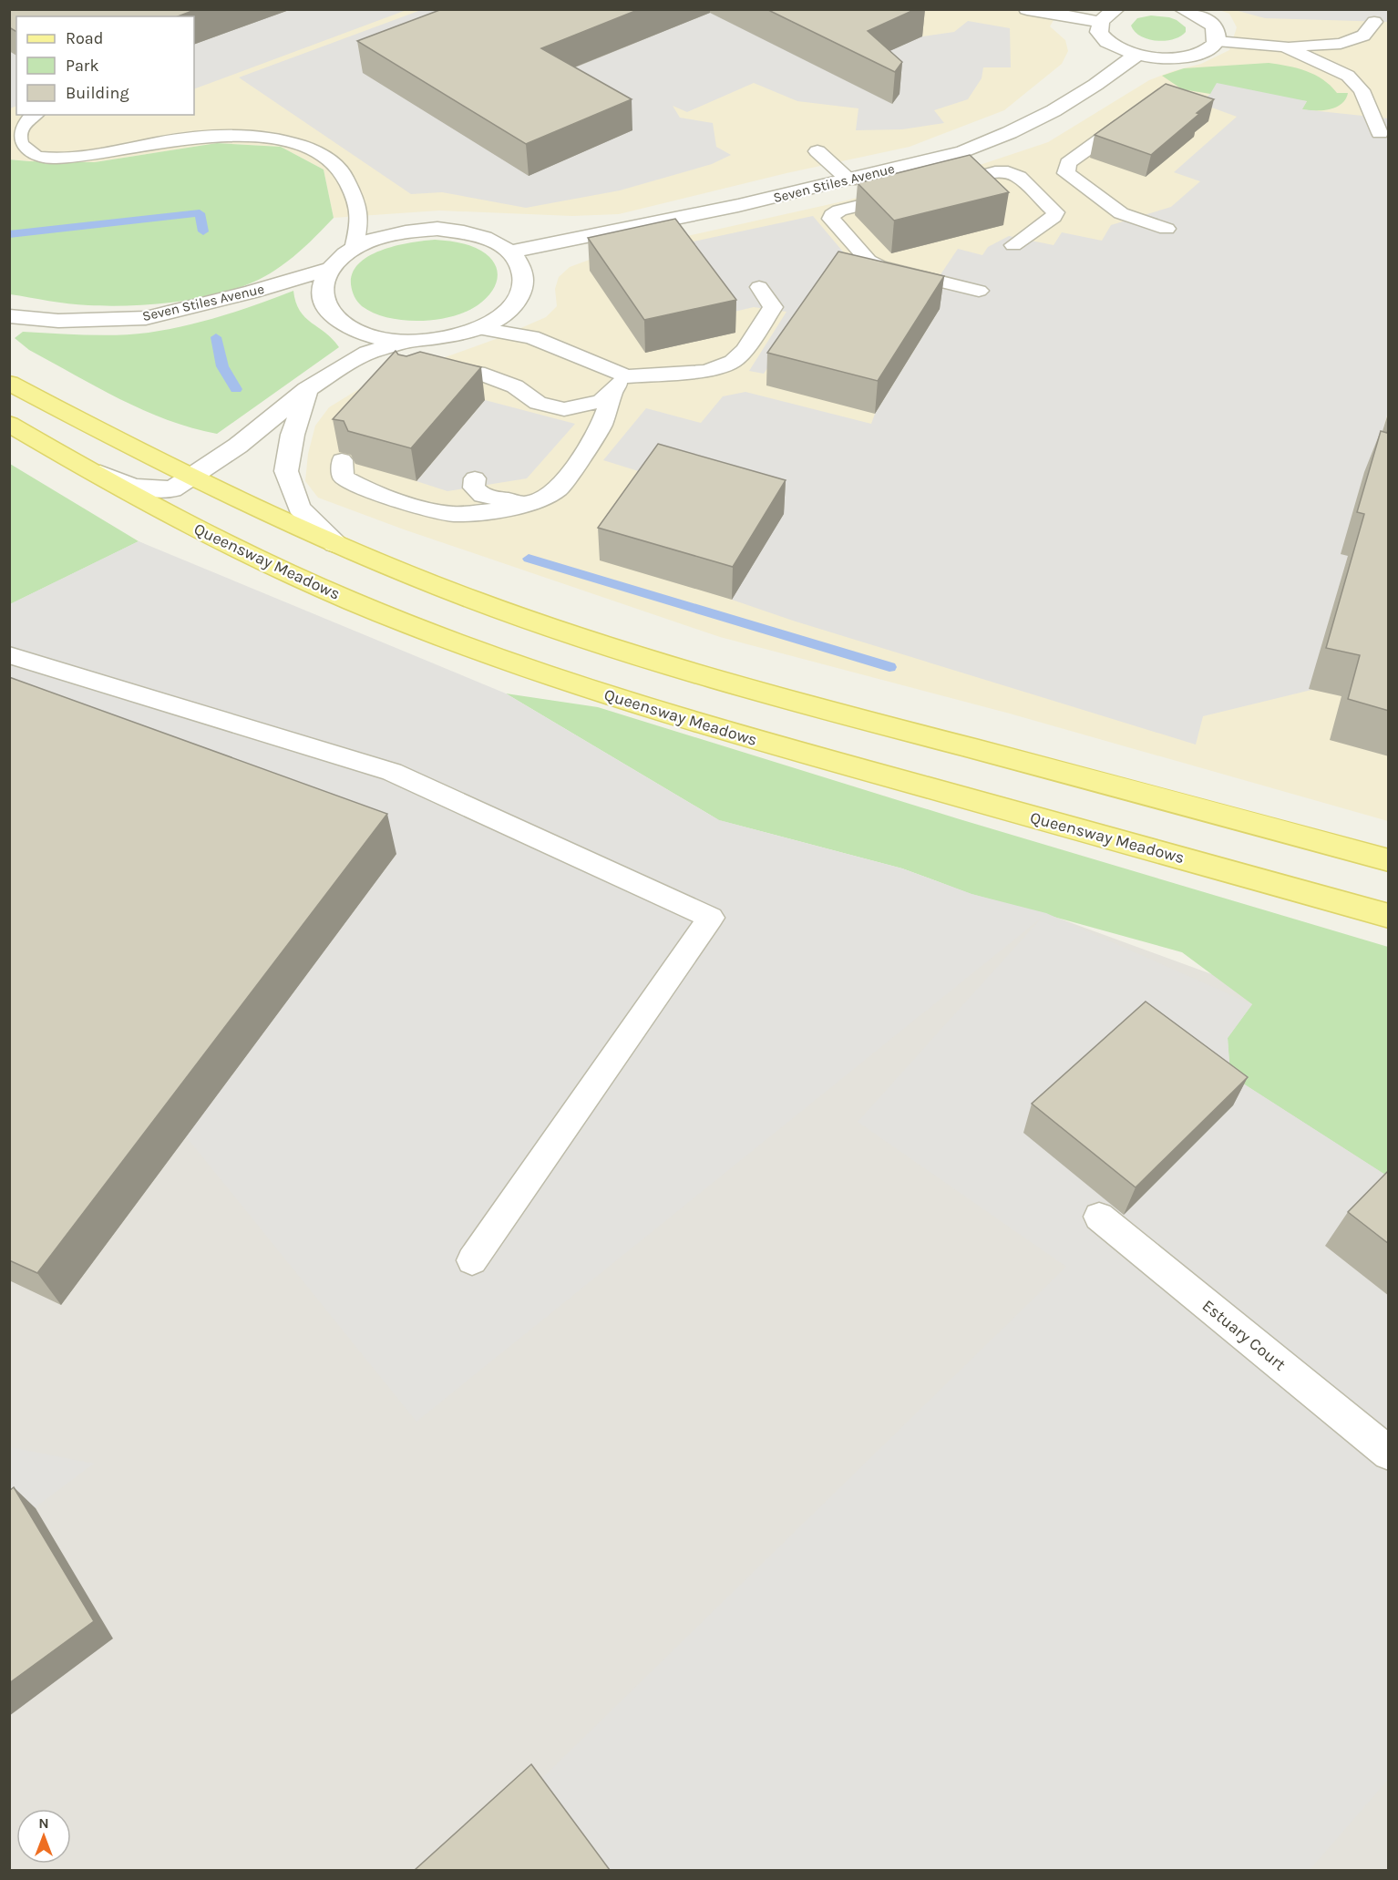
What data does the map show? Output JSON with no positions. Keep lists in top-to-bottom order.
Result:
{
  "streets": {
    "main road": ["Queensway Meadows"],
    "street": ["Seven Stiles Avenue"],
    "lane": ["Estuary Court"]
  },
  "legend": ["Road", "Park", "Building"],
  "north": "top"
}
